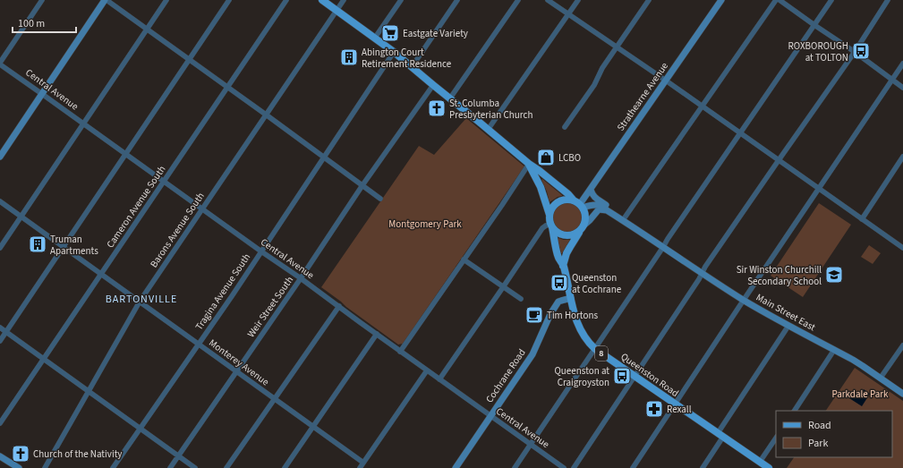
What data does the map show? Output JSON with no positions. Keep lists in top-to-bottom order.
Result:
{
  "streets": {
    "main road": ["8", "Queenston Road"],
    "street": [
      "Central Avenue",
      "Strathearne Avenue",
      "Cameron Avenue South",
      "Barons Avenue South",
      "Tragina Avenue South",
      "Weir Street South",
      "Main Street East",
      "Monterey Avenue",
      "Cochrane Road"
    ]
  },
  "crossings": [
    ["Central Avenue", "Cameron Avenue South"],
    ["Central Avenue", "Barons Avenue South"],
    ["Central Avenue", "Tragina Avenue South"],
    ["Central Avenue", "Weir Street South"],
    ["Central Avenue", "Cochrane Road"],
    ["Strathearne Avenue", "Main Street East"],
    ["Strathearne Avenue", "Queenston Road"],
    ["Cameron Avenue South", "Monterey Avenue"],
    ["Barons Avenue South", "Monterey Avenue"],
    ["Tragina Avenue South", "Monterey Avenue"],
    ["Weir Street South", "Monterey Avenue"],
    ["Main Street East", "Queenston Road"],
    ["Queenston Road", "Cochrane Road"]
  ],
  "districts": ["BARTONVILLE"],
  "parks": ["Montgomery Park", "Parkdale Park"],
  "places": {
    "supermarket": ["Eastgate Variety"],
    "bus stop": ["ROXBOROUGH at TOLTON", "Queenston at Cochrane", "Queenston at Craigroyston"],
    "building": ["Abington Court Retirement Residence", "Truman Apartments"],
    "church": ["St. Columba Presbyterian Church", "Church of the Nativity"],
    "shop": ["LCBO"],
    "school or university": ["Sir Winston Churchill Secondary School"],
    "cafe": ["Tim Hortons"],
    "pharmacy": ["Rexall"]
  },
  "legend": ["Road", "Park"],
  "scale_bar": "100 m"
}
